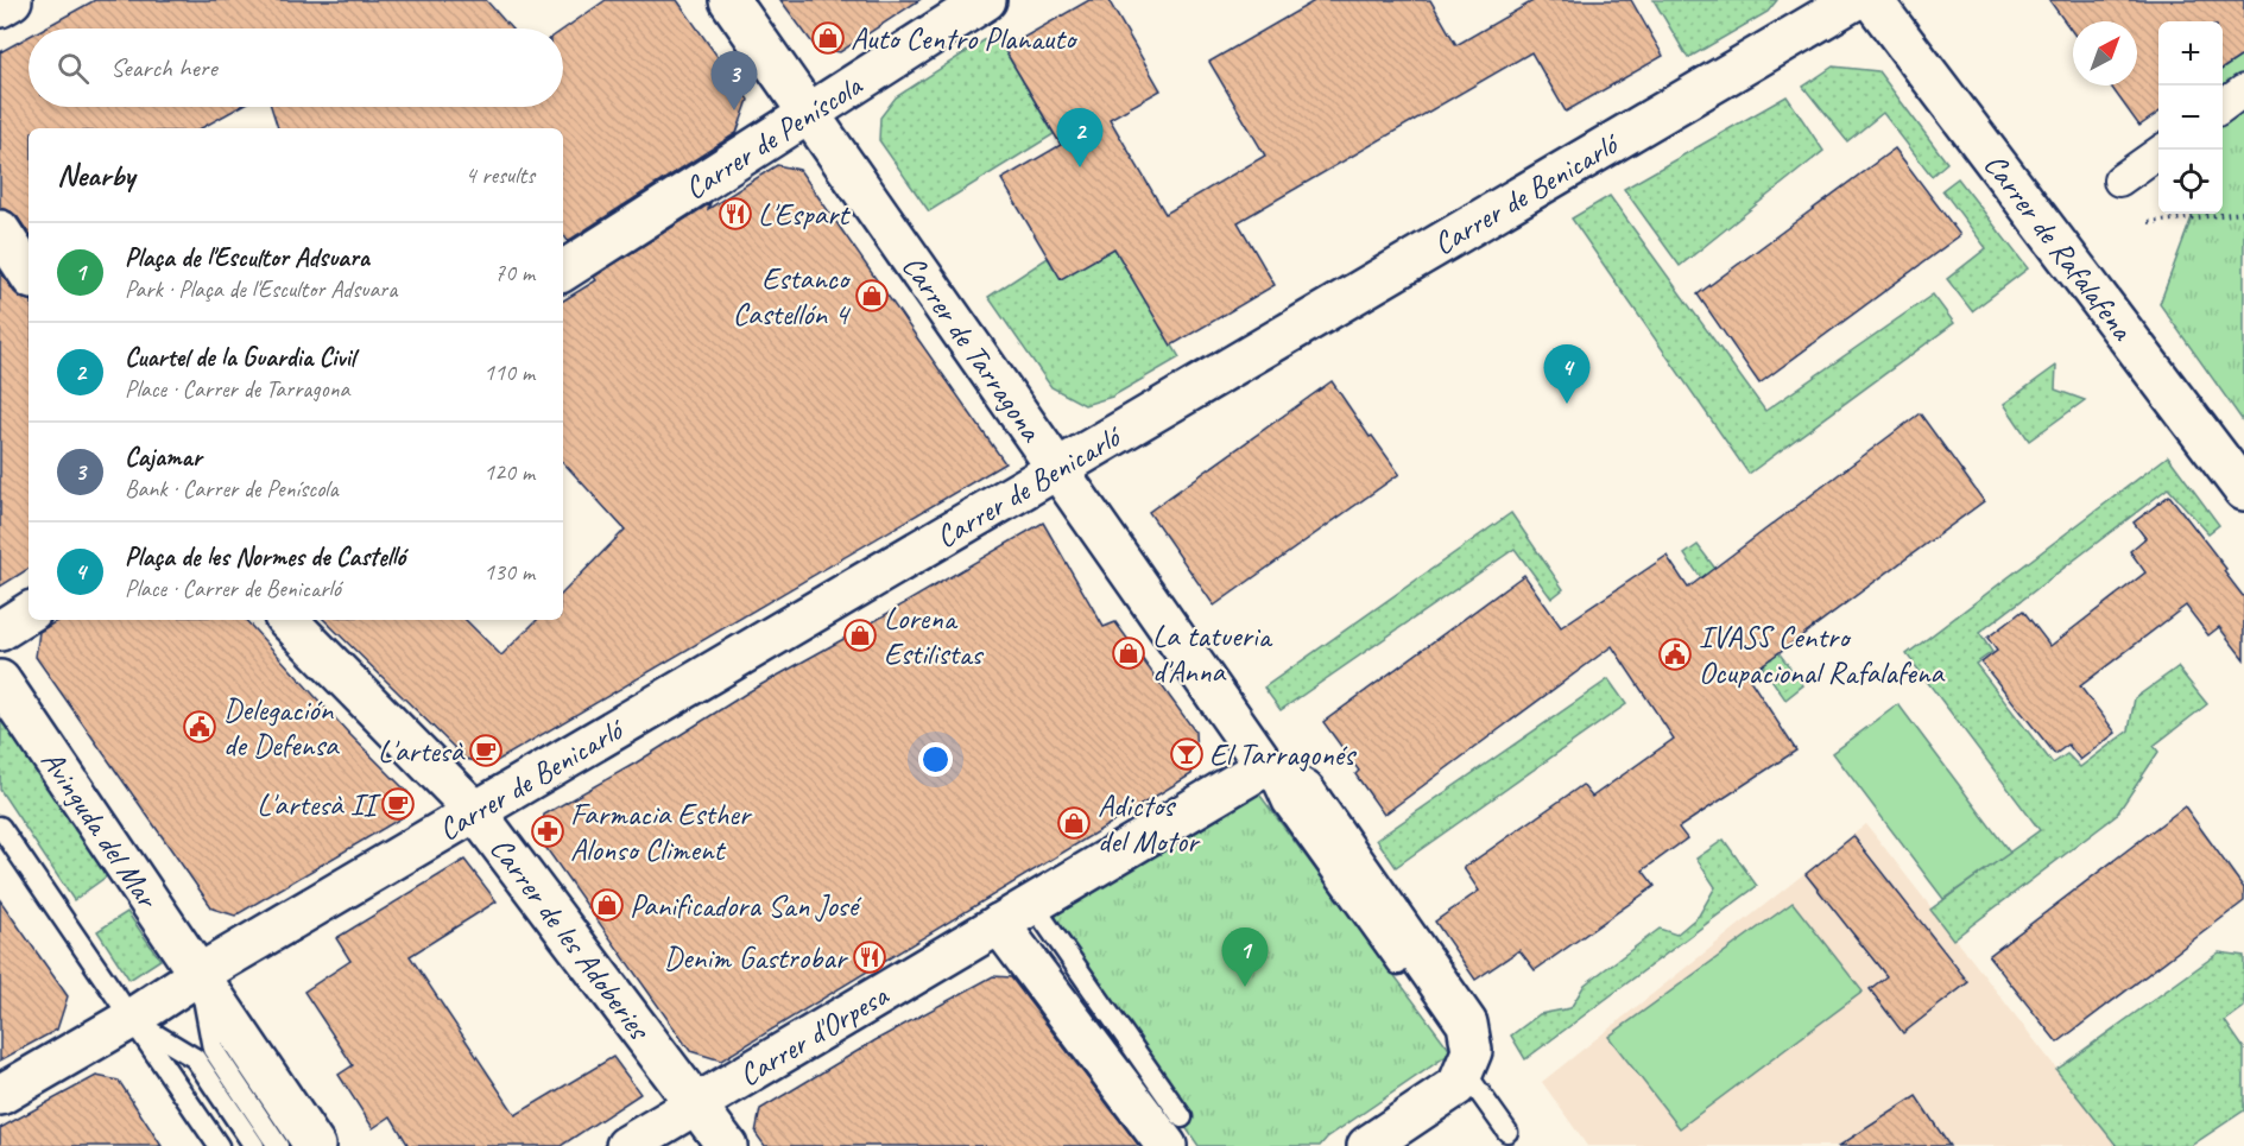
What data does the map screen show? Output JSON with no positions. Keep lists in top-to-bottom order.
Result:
{
  "streets": {
    "street": [
      "Carrer de Peníscola",
      "Carrer de Benicarló",
      "Carrer de Rafalafena",
      "Carrer de Tarragona",
      "Avinguda del Mar",
      "Carrer de les Adoberies",
      "Carrer d'Orpesa"
    ]
  },
  "crossings": [
    ["Carrer de Peníscola", "Carrer de Tarragona"],
    ["Carrer de Benicarló", "Carrer de Tarragona"],
    ["Carrer de Benicarló", "Avinguda del Mar"],
    ["Carrer de Benicarló", "Carrer de les Adoberies"],
    ["Carrer de Tarragona", "Carrer d'Orpesa"],
    ["Carrer de les Adoberies", "Carrer d'Orpesa"]
  ],
  "places": {
    "shop": [
      "Auto Centro Planauto",
      "Estanco Castellón 4",
      "Lorena Estilistas",
      "La tatueria d'Anna",
      "Adictos del Motor",
      "Panificadora San José"
    ],
    "restaurant": ["L'Espart", "Denim Gastrobar"],
    "public building": ["IVASS Centro Ocupacional Rafalafena", "Delegación de Defensa"],
    "cafe": ["L'artesà", "L'artesà II"],
    "bar": ["El Tarragonés"],
    "pharmacy": ["Farmacia Esther Alonso Climent"]
  },
  "north": "top right",
  "page": {
    "map_buttons": ["+", "−"],
    "search": "Search here",
    "pins": [
      "3",
      "2",
      "4",
      "1"
    ],
    "heading": ["Nearby", "4 results"],
    "list": [
      {
        "mark": "1",
        "name": "Plaça de l'Escultor Adsuara",
        "note": "Park · Plaça de l'Escultor Adsuara",
        "value": "70 m"
      },
      {
        "mark": "2",
        "name": "Cuartel de la Guardia Civil",
        "note": "Place · Carrer de Tarragona",
        "value": "110 m"
      },
      {
        "mark": "3",
        "name": "Cajamar",
        "note": "Bank · Carrer de Peníscola",
        "value": "120 m"
      },
      {
        "mark": "4",
        "name": "Plaça de les Normes de Castelló",
        "note": "Place · Carrer de Benicarló",
        "value": "130 m"
      }
    ]
  }
}
